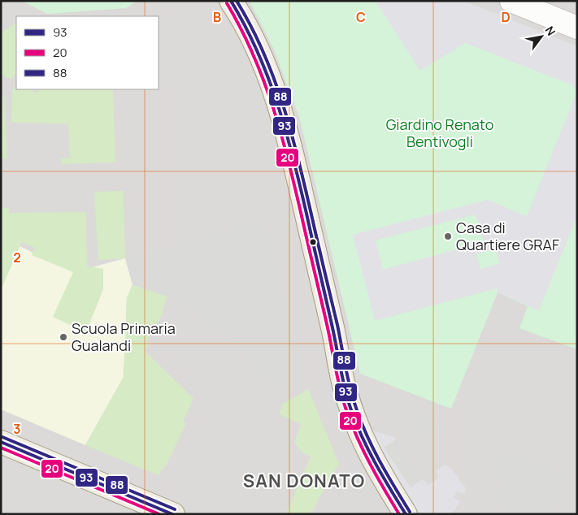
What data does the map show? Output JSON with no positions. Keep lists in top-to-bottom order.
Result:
{
  "districts": ["SAN DONATO"],
  "parks": ["Giardino Renato Bentivogli"],
  "places": ["Casa di Quartiere GRAF", "Scuola Primaria Gualandi"],
  "lines": ["transit line 93", "transit line 88", "transit line 20"],
  "legend": ["93", "20", "88"],
  "north": "top right",
  "grid": {
    "columns": ["B", "C", "D"],
    "rows": ["2", "3"]
  }
}
